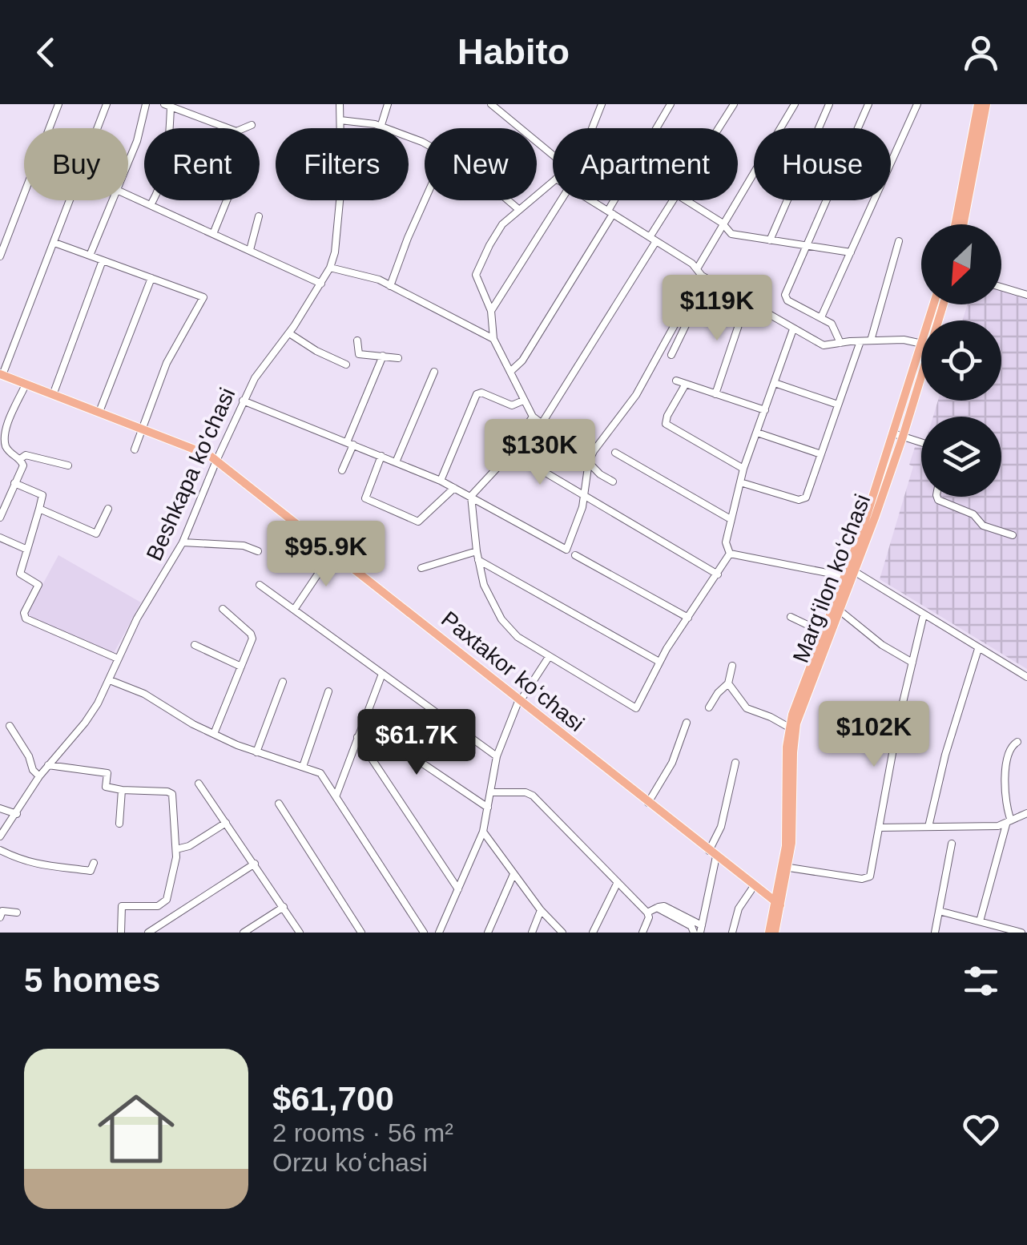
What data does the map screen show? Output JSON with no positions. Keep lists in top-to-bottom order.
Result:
{
  "streets": {
    "main road": ["Margʻilon koʻchasi", "Paxtakor koʻchasi"],
    "street": ["Beshkapa ko'chasi"]
  },
  "crossings": [
    ["Beshkapa ko'chasi", "Paxtakor koʻchasi"],
    ["Margʻilon koʻchasi", "Paxtakor koʻchasi"]
  ],
  "north": "bottom left",
  "page": {
    "header": "Habito",
    "chip": [
      "Buy",
      "Rent",
      "Filters",
      "New",
      "Apartment",
      "House"
    ],
    "price": [
      "$119K",
      "$130K",
      "$95.9K",
      "$102K",
      "$61.7K"
    ],
    "heading": "5 homes",
    "list": [
      {
        "name": "$61,700",
        "note": "2 rooms · 56 m² · Orzu koʻchasi"
      }
    ]
  }
}
